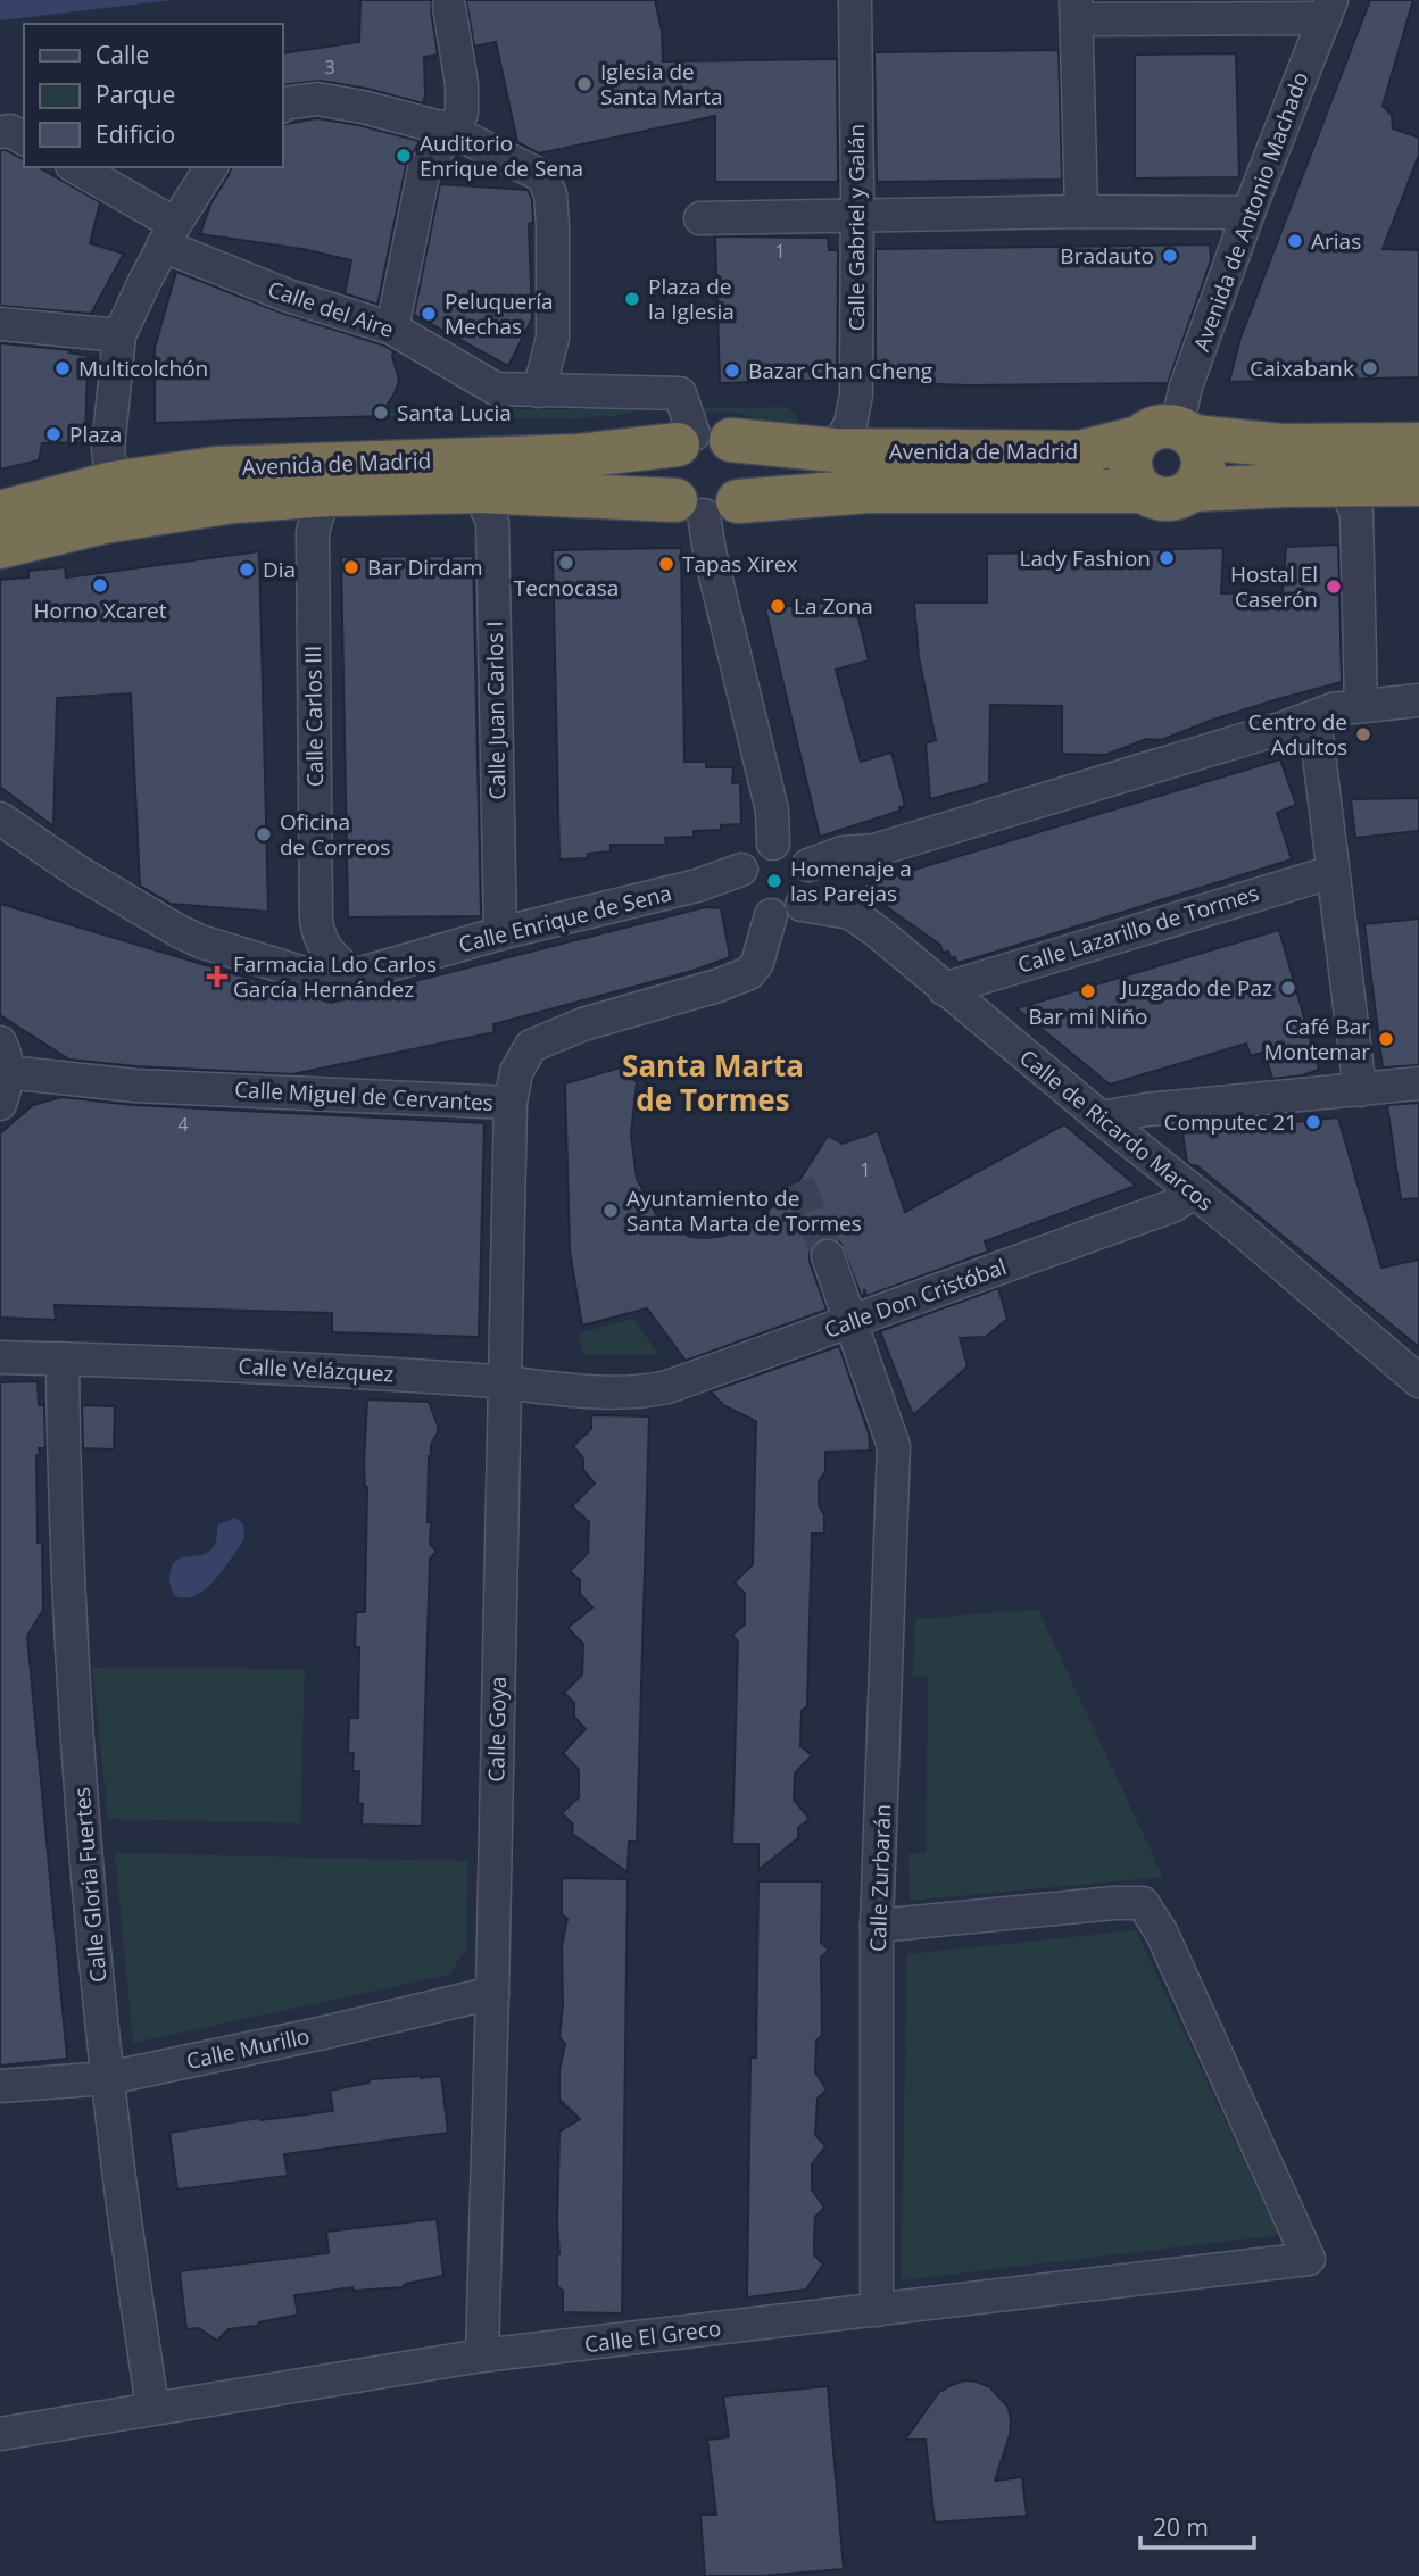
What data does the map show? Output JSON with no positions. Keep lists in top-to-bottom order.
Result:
{
  "streets": {
    "highway": ["Avenida de Madrid"],
    "street": [
      "Avenida de Antonio Machado",
      "Calle Gabriel y Galán",
      "Calle del Aire",
      "Calle Juan Carlos I",
      "Calle Carlos III",
      "Calle Enrique de Sena",
      "Calle Lazarillo de Tormes",
      "Calle Miguel de Cervantes",
      "Calle de Ricardo Marcos",
      "Calle Don Cristóbal",
      "Calle Velázquez",
      "Calle Goya",
      "Calle Zurbarán",
      "Calle Gloria Fuertes",
      "Calle Murillo",
      "Calle El Greco"
    ]
  },
  "crossings": [
    ["Avenida de Antonio Machado", "Avenida de Madrid"],
    ["Calle Gabriel y Galán", "Avenida de Madrid"],
    ["Avenida de Madrid", "Calle Juan Carlos I"],
    ["Avenida de Madrid", "Calle Carlos III"],
    ["Calle Juan Carlos I", "Calle Enrique de Sena"],
    ["Calle Carlos III", "Calle Enrique de Sena"],
    ["Calle Enrique de Sena", "Calle Miguel de Cervantes"],
    ["Calle Enrique de Sena", "Calle de Ricardo Marcos"],
    ["Calle Lazarillo de Tormes", "Calle de Ricardo Marcos"],
    ["Calle Miguel de Cervantes", "Calle de Ricardo Marcos"],
    ["Calle Miguel de Cervantes", "Calle Goya"],
    ["Calle de Ricardo Marcos", "Calle Don Cristóbal"],
    ["Calle Don Cristóbal", "Calle Velázquez"],
    ["Calle Don Cristóbal", "Calle Zurbarán"],
    ["Calle Velázquez", "Calle Goya"],
    ["Calle Velázquez", "Calle Gloria Fuertes"],
    ["Calle Goya", "Calle Murillo"],
    ["Calle Goya", "Calle El Greco"],
    ["Calle Zurbarán", "Calle El Greco"],
    ["Calle Gloria Fuertes", "Calle Murillo"],
    ["Calle Gloria Fuertes", "Calle El Greco"]
  ],
  "districts": ["Santa Marta de Tormes"],
  "places": {
    "other": [
      "Iglesia de Santa Marta",
      "Auditorio Enrique de Sena",
      "Arias",
      "Bradauto",
      "Plaza de la Iglesia",
      "Peluquería Mechas",
      "Multicolchón",
      "Caixabank",
      "Bazar Chan Cheng",
      "Santa Lucia",
      "Plaza",
      "Lady Fashion",
      "Tecnocasa",
      "Tapas Xirex",
      "Bar Dirdam",
      "Dia",
      "Horno Xcaret",
      "Hostal El Caserón",
      "La Zona",
      "Centro de Adultos",
      "Oficina de Correos",
      "Homenaje a las Parejas",
      "Juzgado de Paz",
      "Bar mi Niño",
      "Café Bar Montemar",
      "Computec 21",
      "Ayuntamiento de Santa Marta de Tormes"
    ],
    "health": ["Farmacia Ldo Carlos García Hernández"]
  },
  "house_numbers": [
    "3",
    "1",
    "4",
    "1"
  ],
  "legend": ["Calle", "Parque", "Edificio"],
  "scale_bar": "20 m"
}
